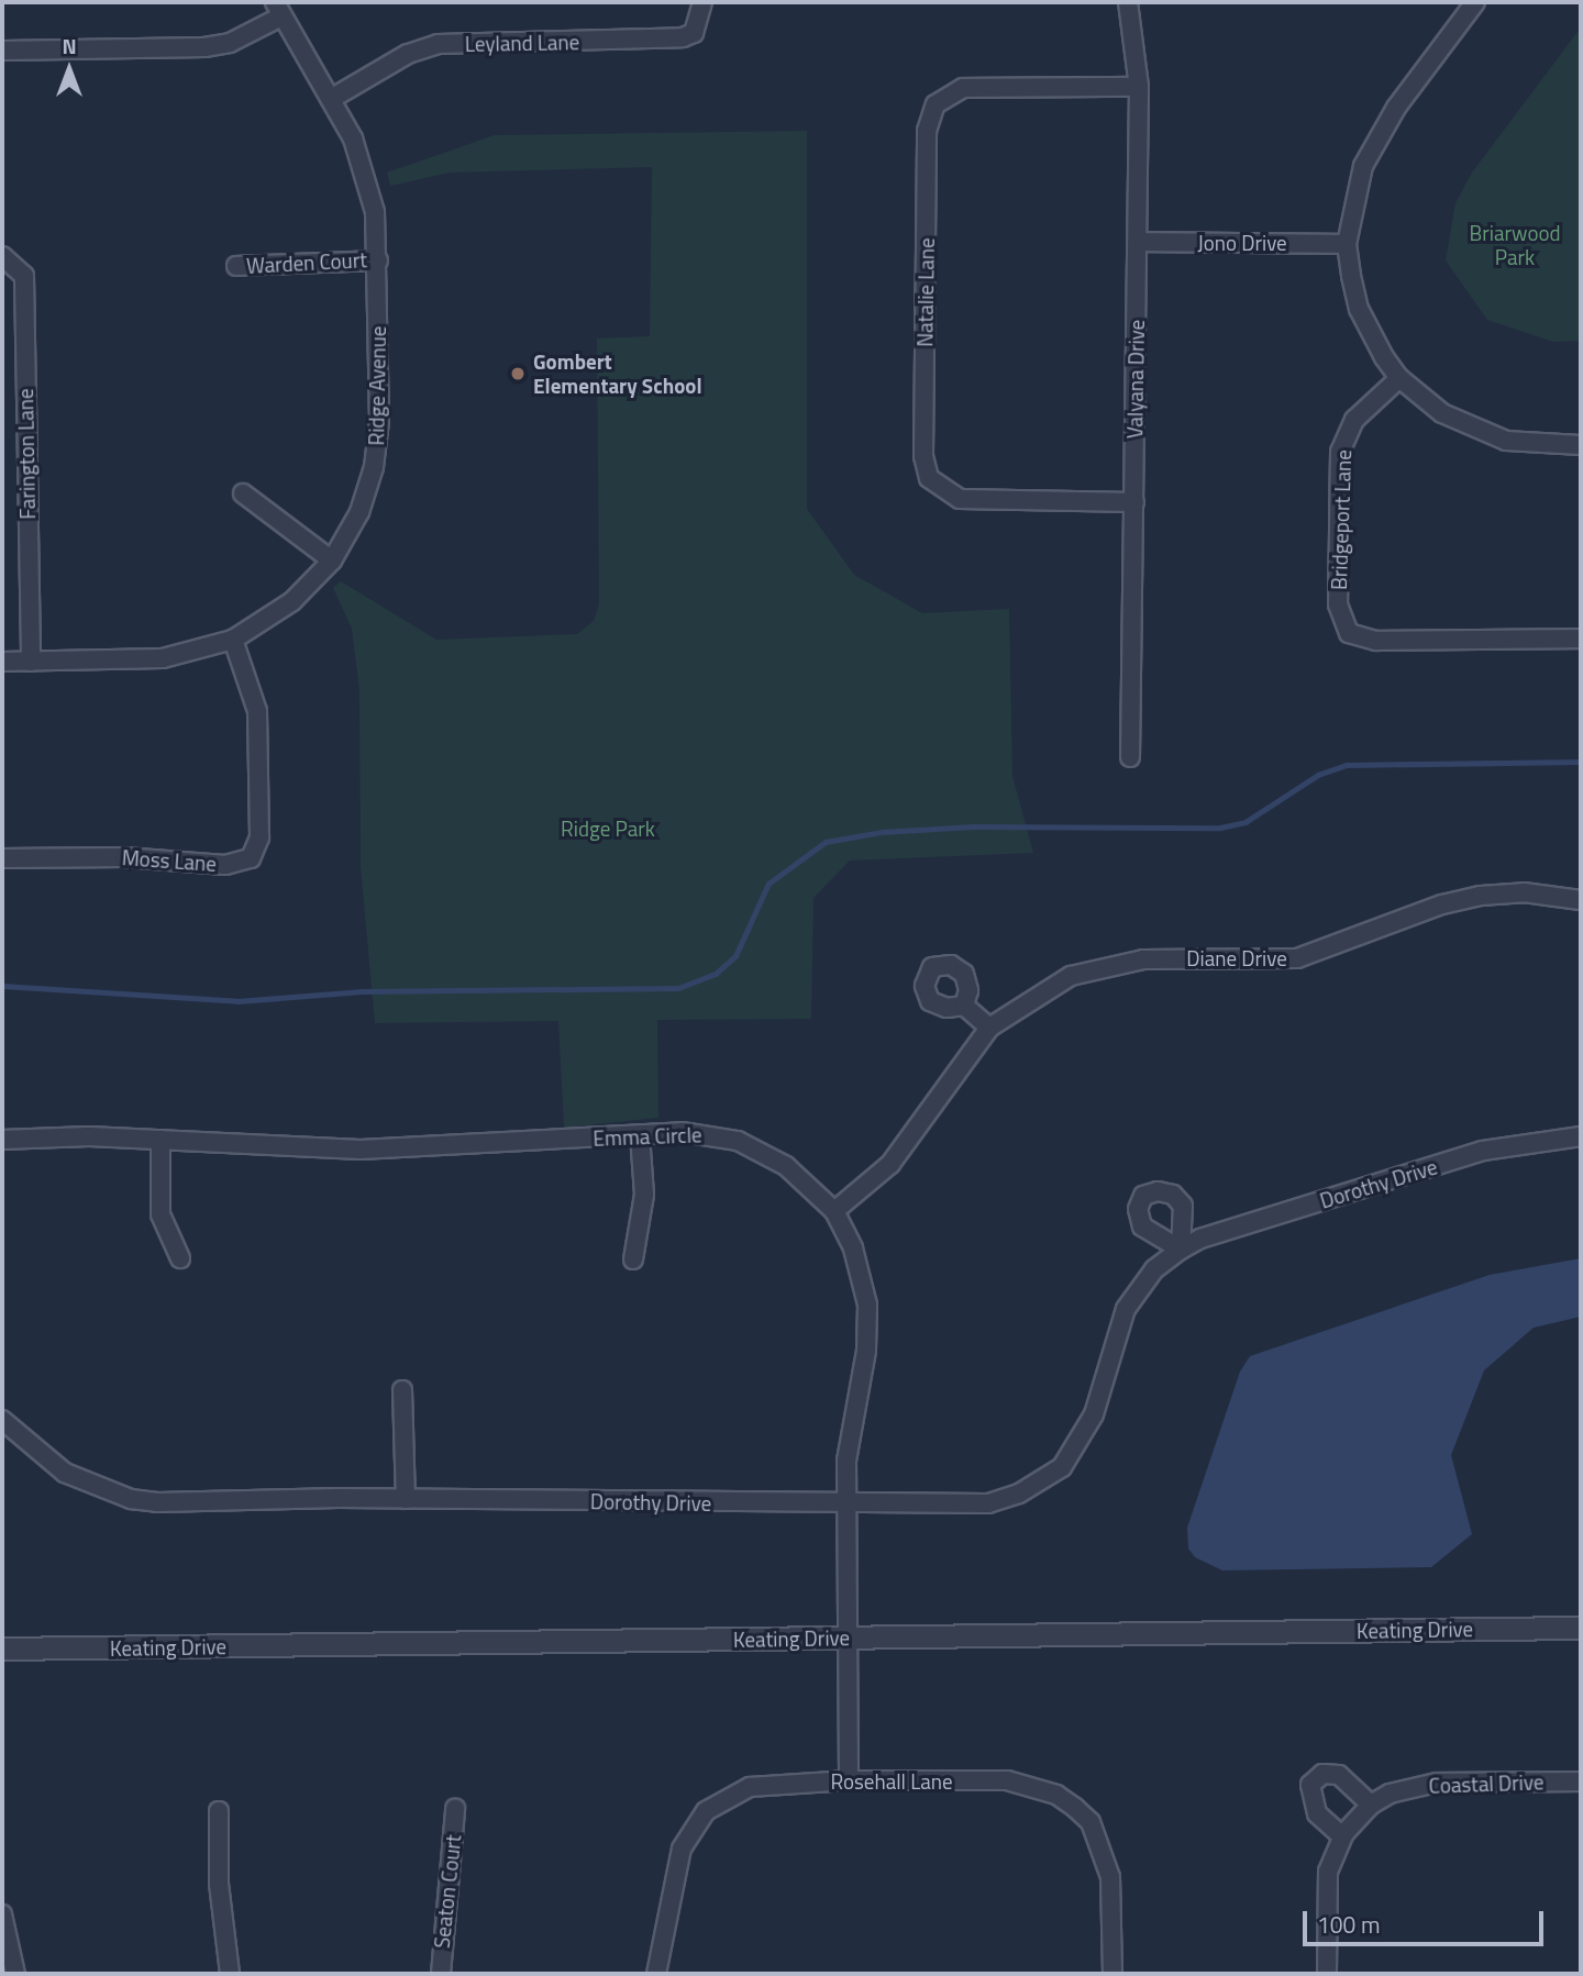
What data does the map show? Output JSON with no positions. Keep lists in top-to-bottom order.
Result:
{
  "streets": {
    "street": [
      "Leyland Lane",
      "Jono Drive",
      "Warden Court",
      "Natalie Lane",
      "Valyana Drive",
      "Ridge Avenue",
      "Farington Lane",
      "Bridgeport Lane",
      "Moss Lane",
      "Diane Drive",
      "Emma Circle",
      "Dorothy Drive",
      "Keating Drive",
      "Rosehall Lane",
      "Coastal Drive",
      "Seaton Court"
    ]
  },
  "crossings": [
    ["Leyland Lane", "Ridge Avenue"],
    ["Jono Drive", "Valyana Drive"],
    ["Warden Court", "Ridge Avenue"],
    ["Natalie Lane", "Valyana Drive"],
    ["Ridge Avenue", "Farington Lane"],
    ["Ridge Avenue", "Moss Lane"],
    ["Diane Drive", "Emma Circle"],
    ["Emma Circle", "Dorothy Drive"],
    ["Emma Circle", "Keating Drive"],
    ["Emma Circle", "Rosehall Lane"]
  ],
  "parks": ["Briarwood Park", "Ridge Park"],
  "places": ["Gombert Elementary School"],
  "scale_bar": "100 m",
  "north": "top"
}
